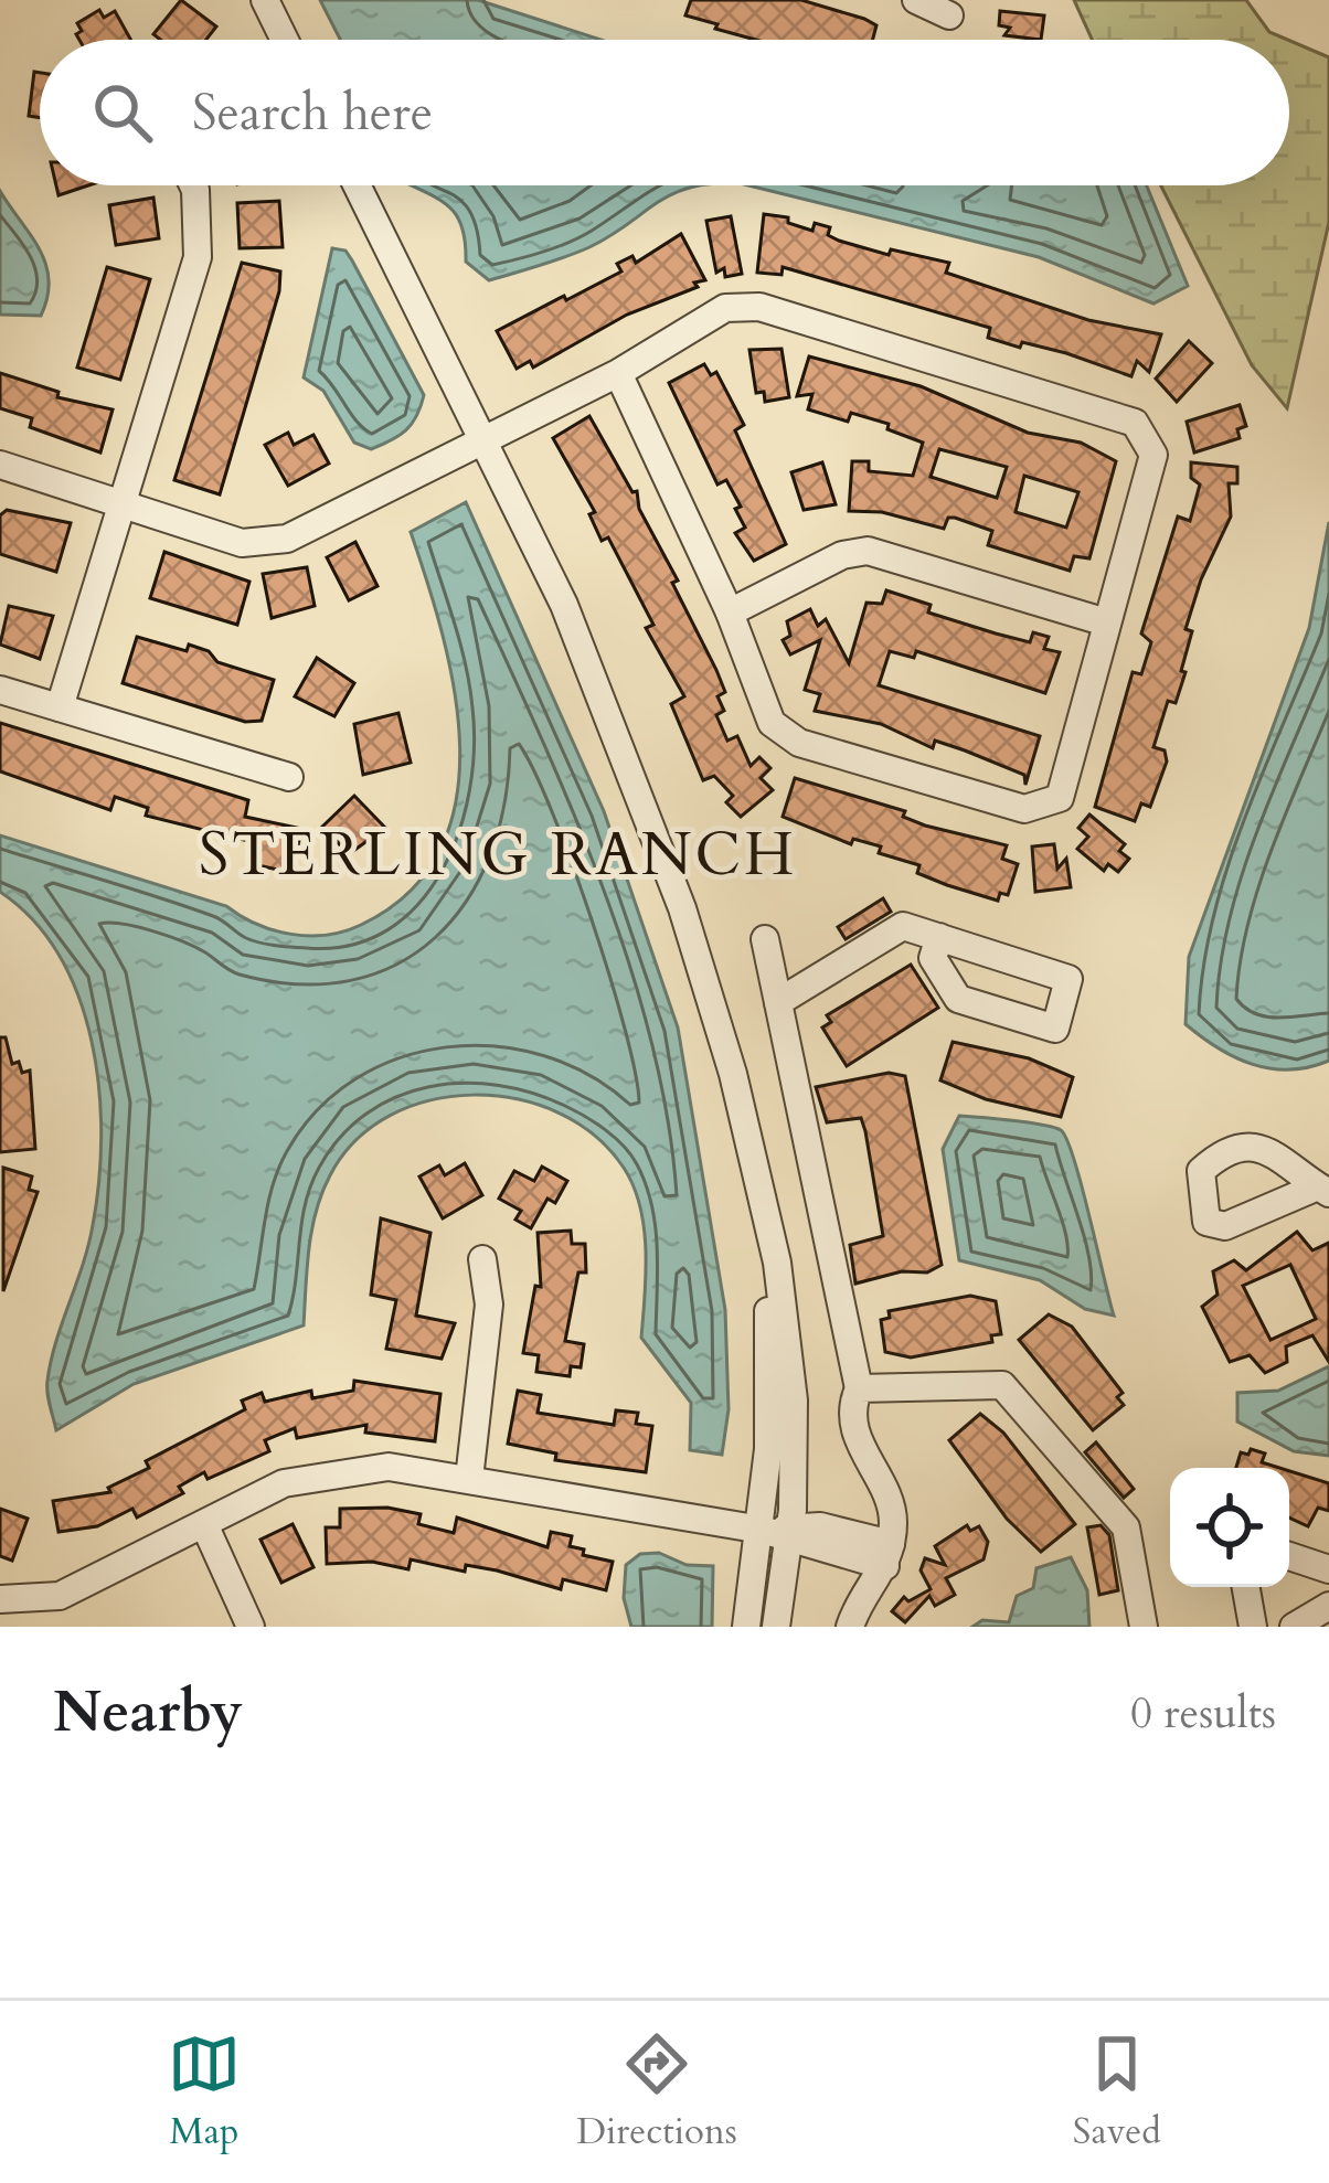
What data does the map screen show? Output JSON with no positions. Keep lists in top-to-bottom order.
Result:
{
  "districts": ["STERLING RANCH"],
  "page": {
    "search": "Search here",
    "heading": ["Nearby", "0 results"],
    "nav": ["Map", "Directions", "Saved"]
  }
}
